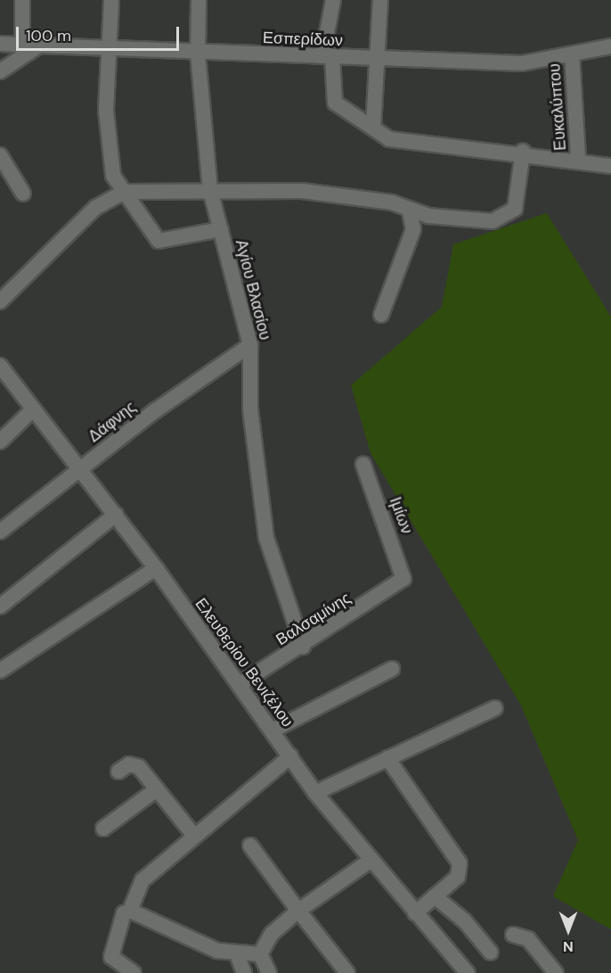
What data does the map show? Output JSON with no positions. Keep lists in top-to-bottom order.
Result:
{
  "streets": {
    "street": [
      "Εσπερίδων",
      "Ευκαλύπτου",
      "Αγίου Βλασίου",
      "Δάφνης",
      "Ιμίων",
      "Βαλσαμίνης",
      "Ελευθερίου Βενιζέλου"
    ]
  },
  "crossings": [
    ["Εσπερίδων", "Ευκαλύπτου"],
    ["Εσπερίδων", "Αγίου Βλασίου"],
    ["Αγίου Βλασίου", "Δάφνης"],
    ["Αγίου Βλασίου", "Βαλσαμίνης"],
    ["Δάφνης", "Ελευθερίου Βενιζέλου"],
    ["Ιμίων", "Βαλσαμίνης"],
    ["Βαλσαμίνης", "Ελευθερίου Βενιζέλου"]
  ],
  "scale_bar": "100 m",
  "north": "bottom"
}
